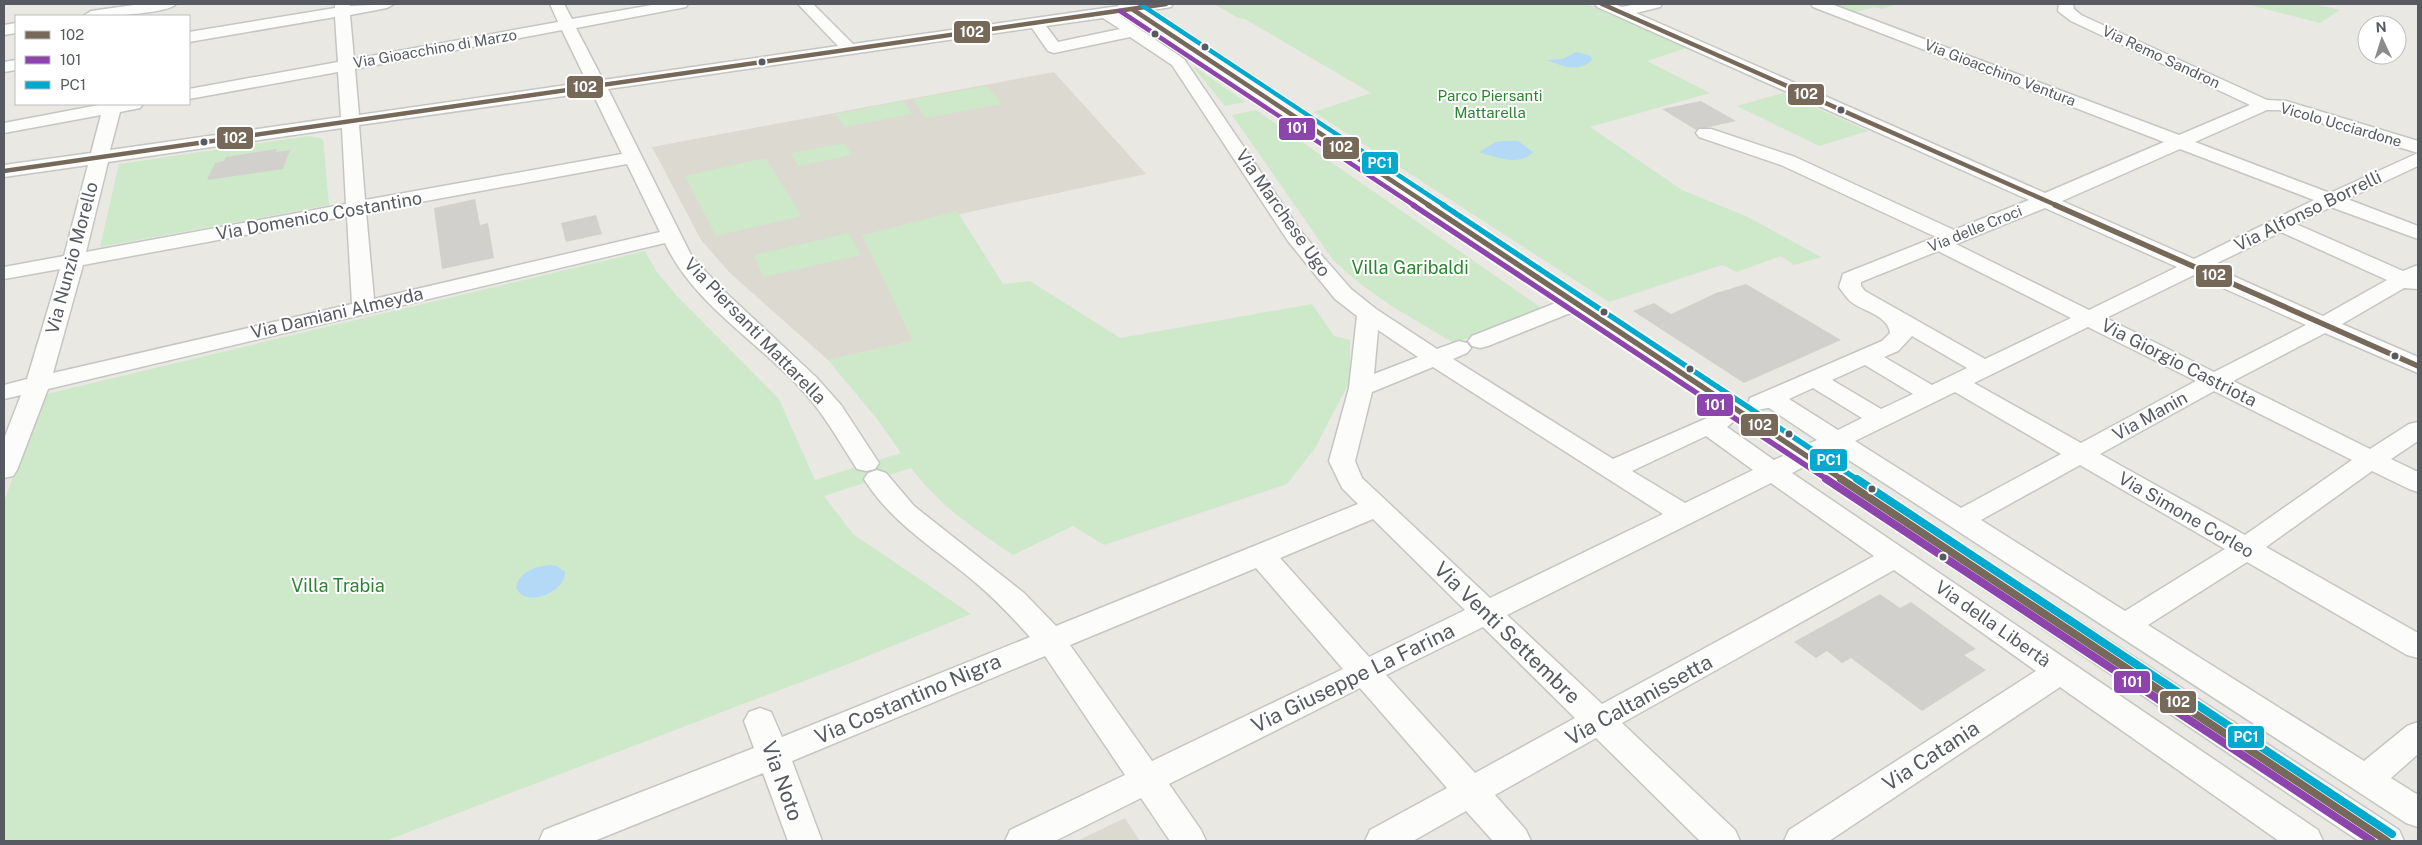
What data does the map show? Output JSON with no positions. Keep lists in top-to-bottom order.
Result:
{
  "streets": {
    "street": [
      "Via Gioacchino di Marzo",
      "Via Remo Sandron",
      "Via Gioacchino Ventura",
      "Vicolo Ucciardone",
      "Via Alfonso Borrelli",
      "Via Marchese Ugo",
      "Via Domenico Costantino",
      "Via delle Croci",
      "Via Nunzio Morello",
      "Via Damiani Almeyda",
      "Via Piersanti Mattarella",
      "Via Giorgio Castriota",
      "Via Manin",
      "Via Simone Corleo",
      "Via della Libertà",
      "Via Venti Settembre",
      "Via Giuseppe La Farina",
      "Via Costantino Nigra",
      "Via Caltanissetta",
      "Via Catania",
      "Via Noto"
    ]
  },
  "crossings": [
    ["Via Gioacchino di Marzo", "Via Piersanti Mattarella"],
    ["Via Remo Sandron", "Vicolo Ucciardone"],
    ["Via Remo Sandron", "Via delle Croci"],
    ["Via Gioacchino Ventura", "Via Alfonso Borrelli"],
    ["Via Gioacchino Ventura", "Via delle Croci"],
    ["Vicolo Ucciardone", "Via delle Croci"],
    ["Via Alfonso Borrelli", "Via Giorgio Castriota"],
    ["Via Alfonso Borrelli", "Via Simone Corleo"],
    ["Via Alfonso Borrelli", "Via della Libertà"],
    ["Via Alfonso Borrelli", "Via Giuseppe La Farina"],
    ["Via Marchese Ugo", "Via della Libertà"],
    ["Via Marchese Ugo", "Via Venti Settembre"],
    ["Via Marchese Ugo", "Via Giuseppe La Farina"],
    ["Via Domenico Costantino", "Via Nunzio Morello"],
    ["Via Domenico Costantino", "Via Piersanti Mattarella"],
    ["Via delle Croci", "Via Giorgio Castriota"],
    ["Via Nunzio Morello", "Via Damiani Almeyda"],
    ["Via Damiani Almeyda", "Via Piersanti Mattarella"],
    ["Via Piersanti Mattarella", "Via Giuseppe La Farina"],
    ["Via Piersanti Mattarella", "Via Costantino Nigra"],
    ["Via Giorgio Castriota", "Via Manin"],
    ["Via Manin", "Via Simone Corleo"],
    ["Via della Libertà", "Via Giuseppe La Farina"],
    ["Via della Libertà", "Via Caltanissetta"],
    ["Via della Libertà", "Via Catania"],
    ["Via Venti Settembre", "Via Giuseppe La Farina"],
    ["Via Venti Settembre", "Via Costantino Nigra"],
    ["Via Venti Settembre", "Via Caltanissetta"],
    ["Via Costantino Nigra", "Via Noto"]
  ],
  "parks": ["Parco Piersanti Mattarella", "Villa Garibaldi", "Villa Trabia"],
  "lines": ["transit line 102", "transit line PC1", "transit line 101"],
  "legend": ["102", "101", "PC1"],
  "north": "top"
}
